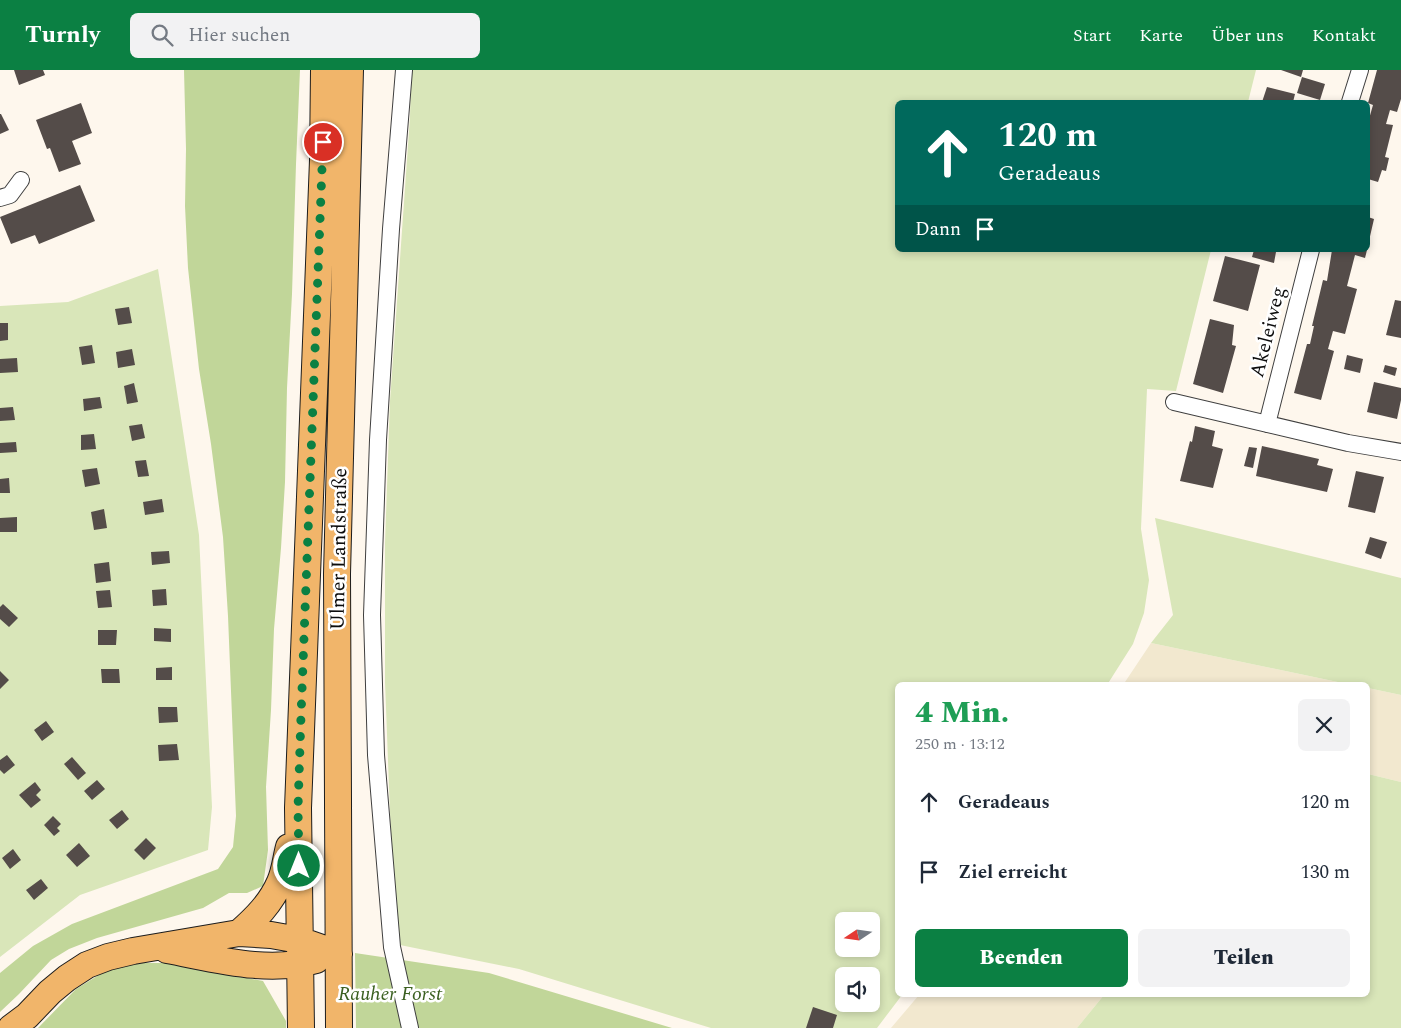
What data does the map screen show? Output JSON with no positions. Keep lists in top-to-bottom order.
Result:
{
  "streets": {
    "main road": ["Ulmer Landstraße"],
    "street": ["Akeleiweg"]
  },
  "parks": ["Rauher Forst"],
  "north": "left",
  "page": {
    "header": "Turnly",
    "search": "Hier suchen",
    "nav": [
      "Start",
      "Karte",
      "Über uns",
      "Kontakt"
    ],
    "turn": ["120 m", "Geradeaus"],
    "then": "Dann",
    "heading": ["4 Min.", "250 m · 13:12"],
    "list": [
      {
        "name": "Geradeaus",
        "value": "120 m"
      },
      {
        "name": "Ziel erreicht",
        "value": "130 m"
      }
    ],
    "buttons": ["Beenden", "Teilen"]
  }
}
